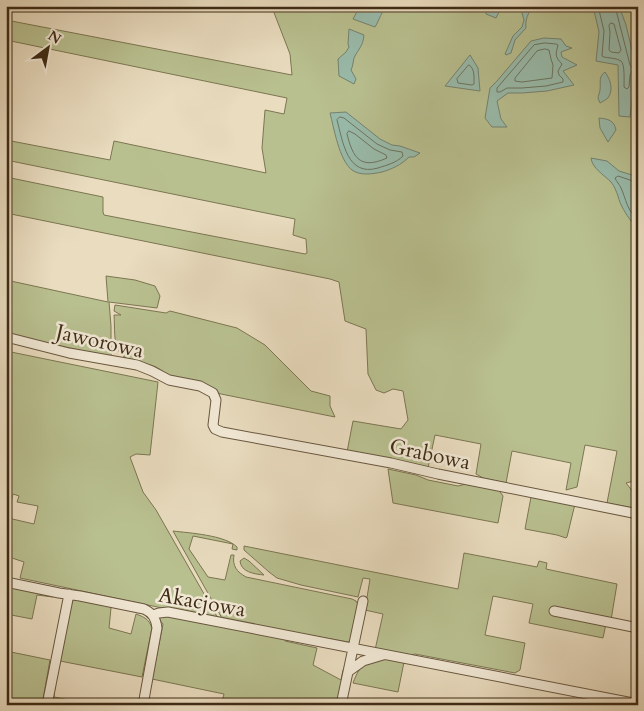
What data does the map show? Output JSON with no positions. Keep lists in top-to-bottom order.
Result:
{
  "streets": {
    "street": ["Jaworowa", "Grabowa", "Akacjowa"]
  },
  "crossings": [
    ["Jaworowa", "Grabowa"]
  ],
  "north": "top right"
}
